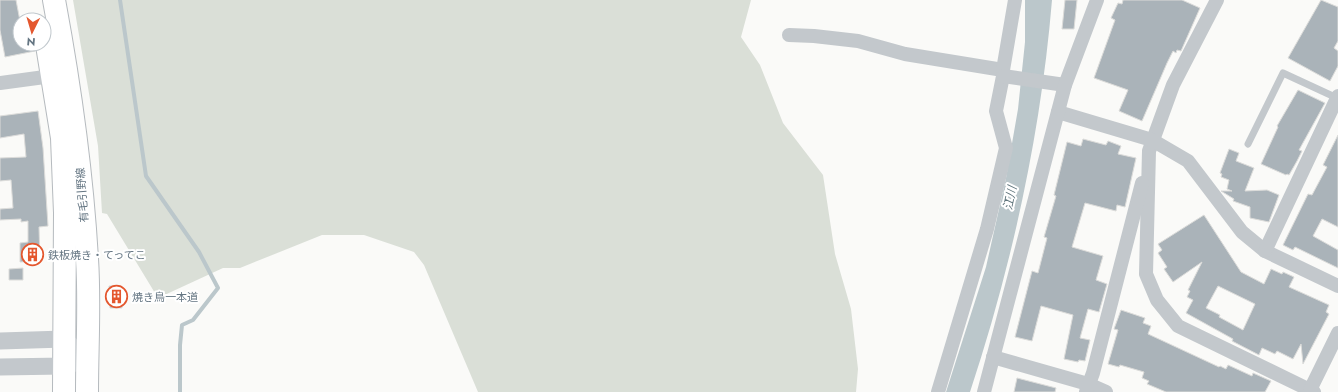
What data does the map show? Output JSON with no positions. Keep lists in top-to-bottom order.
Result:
{
  "streets": {
    "main road": ["有毛引野線"]
  },
  "water": ["江川"],
  "places": {
    "building": ["鉄板焼き・てってこ", "焼き鳥一本道"]
  },
  "north": "bottom"
}
